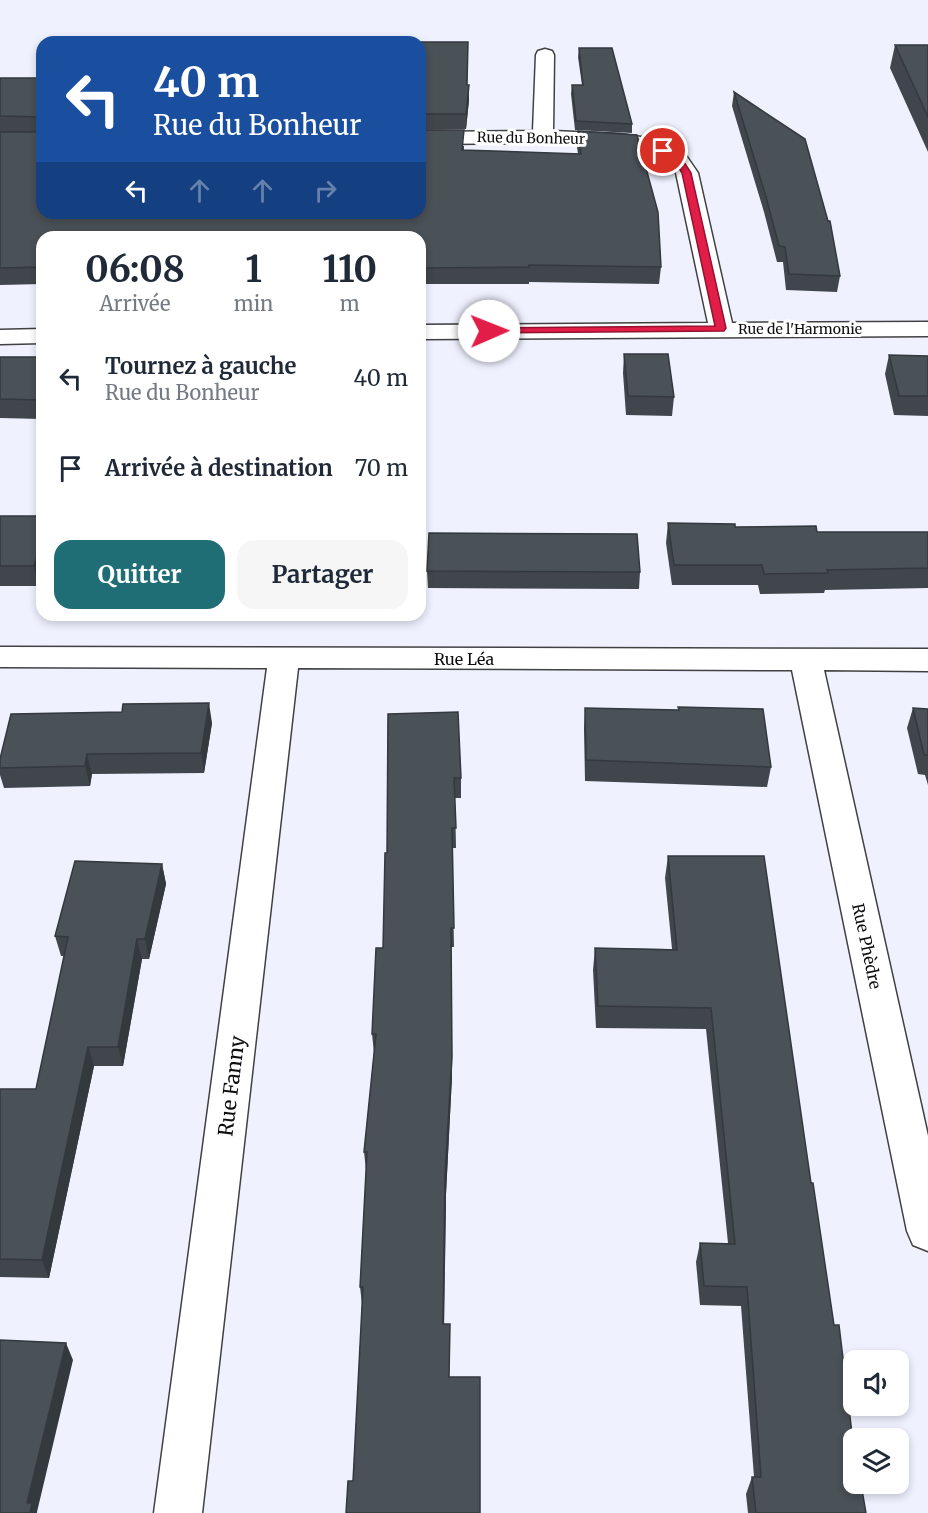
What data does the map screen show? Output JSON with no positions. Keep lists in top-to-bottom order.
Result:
{
  "streets": {
    "street": [
      "Rue du Bonheur",
      "Rue de l'Harmonie",
      "Rue Léa",
      "Rue Phèdre",
      "Rue Fanny"
    ]
  },
  "crossings": [
    ["Rue du Bonheur", "Rue de l'Harmonie"],
    ["Rue Léa", "Rue Phèdre"],
    ["Rue Léa", "Rue Fanny"]
  ],
  "page": {
    "turn": ["40 m", "Rue du Bonheur"],
    "eta": [
      "06:08",
      "Arrivée",
      "1",
      "min",
      "110",
      "m"
    ],
    "list": [
      {
        "name": "Tournez à gauche",
        "note": "Rue du Bonheur",
        "value": "40 m"
      },
      {
        "name": "Arrivée à destination",
        "value": "70 m"
      }
    ],
    "buttons": ["Quitter", "Partager"]
  }
}
